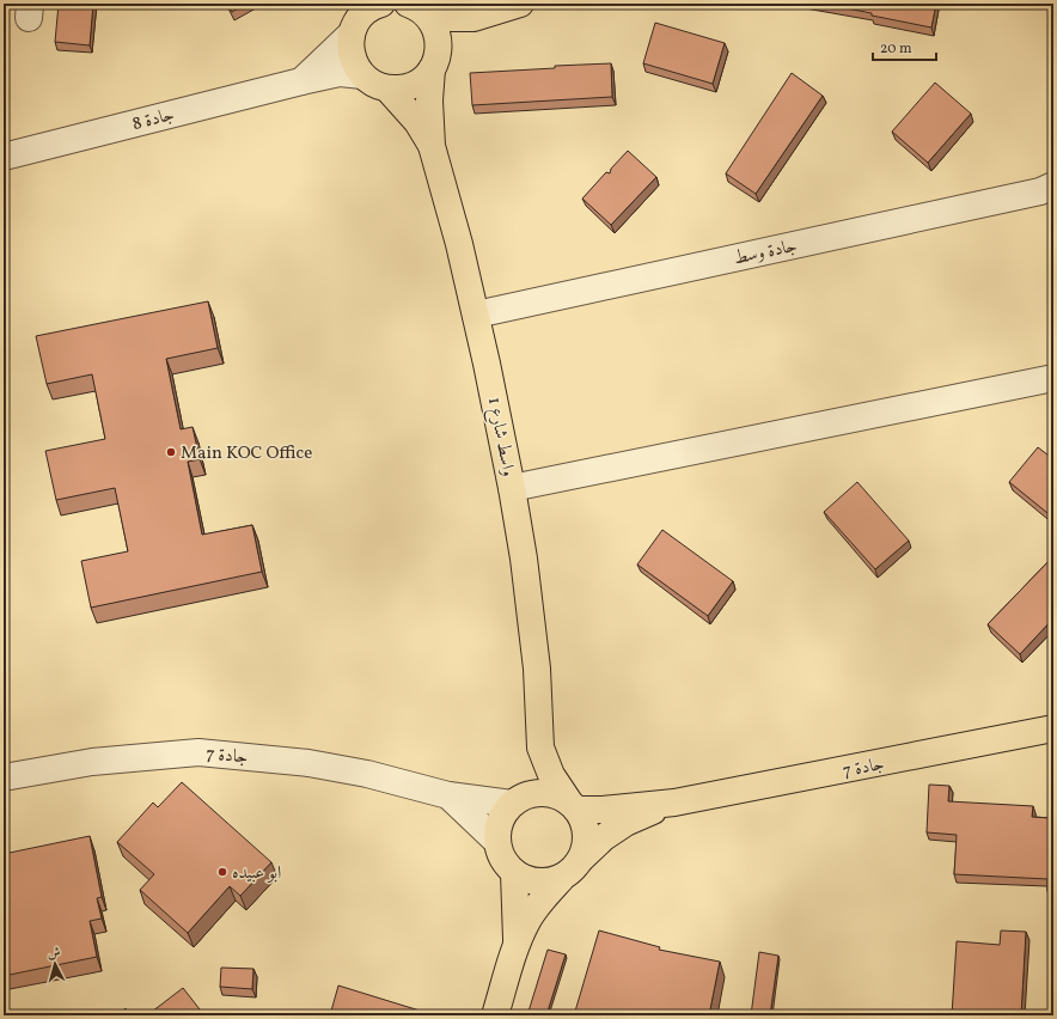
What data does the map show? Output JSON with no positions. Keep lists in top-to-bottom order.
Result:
{
  "streets": {
    "main road": ["واسط شارع 1", "جادة 7"],
    "street": ["جادة 8", "جادة وسط"]
  },
  "crossings": [
    ["جادة وسط", "واسط شارع 1"],
    ["واسط شارع 1", "جادة 7"]
  ],
  "places": ["Main KOC Office", "ابو عبيده"],
  "scale_bar": "20 m",
  "north": "top"
}
